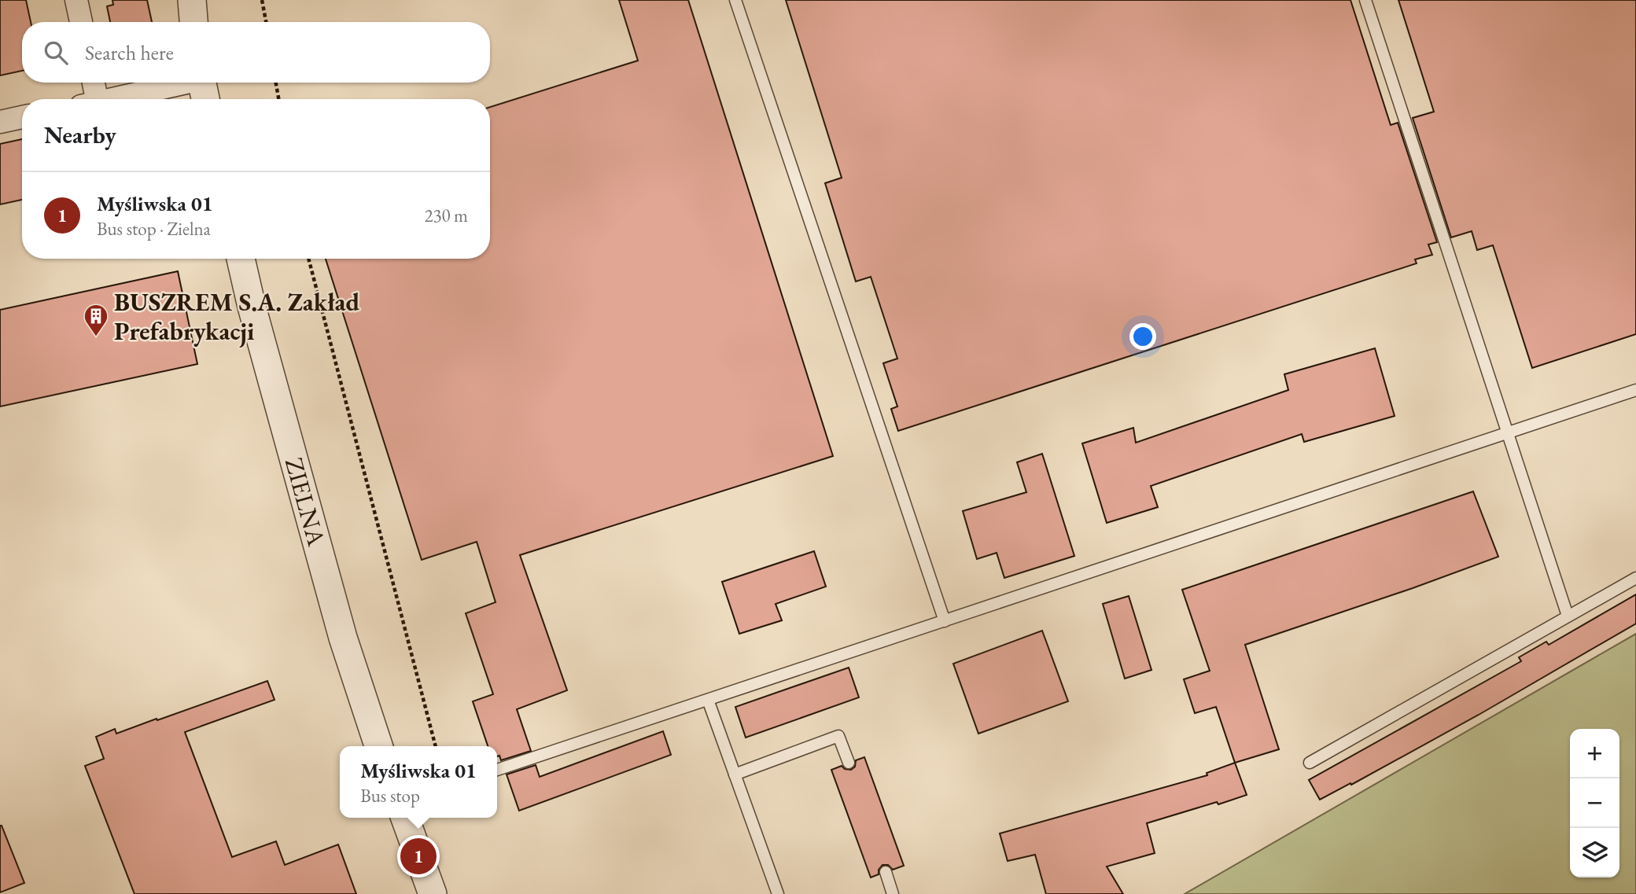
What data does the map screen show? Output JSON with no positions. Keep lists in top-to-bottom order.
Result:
{
  "streets": {
    "street": ["ZIELNA"]
  },
  "places": {
    "building": ["BUSZREM S.A. Zakład Prefabrykacji"]
  },
  "page": {
    "search": "Search here",
    "heading": "Nearby",
    "list": [
      {
        "mark": "1",
        "name": "Myśliwska 01",
        "note": "Bus stop · Zielna",
        "value": "230 m"
      }
    ],
    "map_buttons": ["+", "−"],
    "popup": ["Myśliwska 01", "Bus stop"],
    "pins": "1"
  }
}
